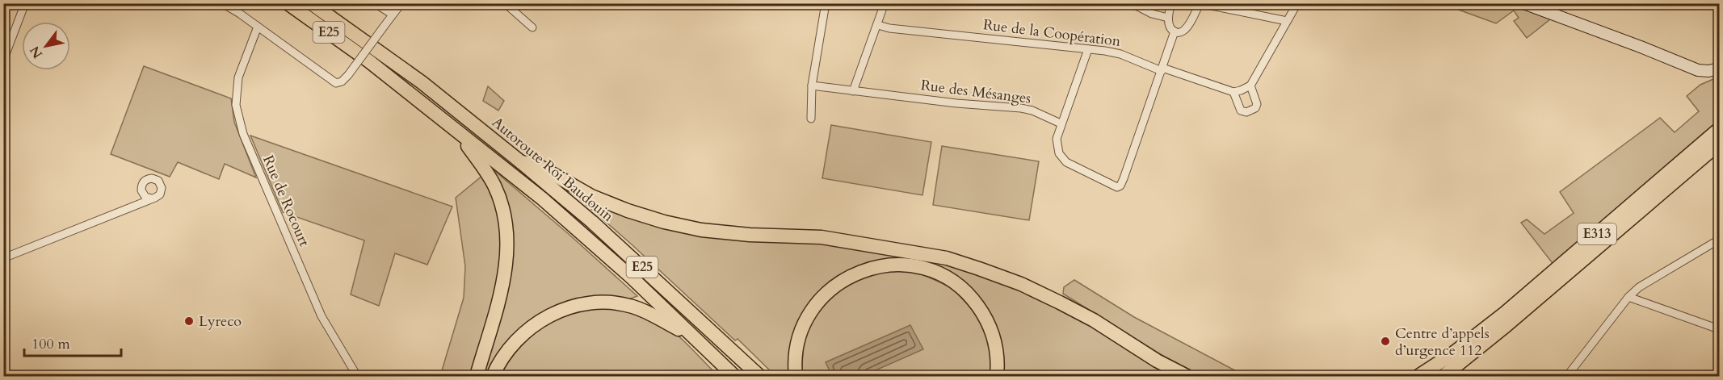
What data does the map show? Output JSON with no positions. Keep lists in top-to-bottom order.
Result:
{
  "streets": {
    "highway": ["E25", "Autoroute Roi Baudouin", "E313"],
    "street": ["Rue de la Coopération", "Rue des Mésanges", "Rue de Rocourt"]
  },
  "places": ["Lyreco", "Centre d’appels d’urgence 112"],
  "scale_bar": "100 m",
  "north": "bottom left"
}
